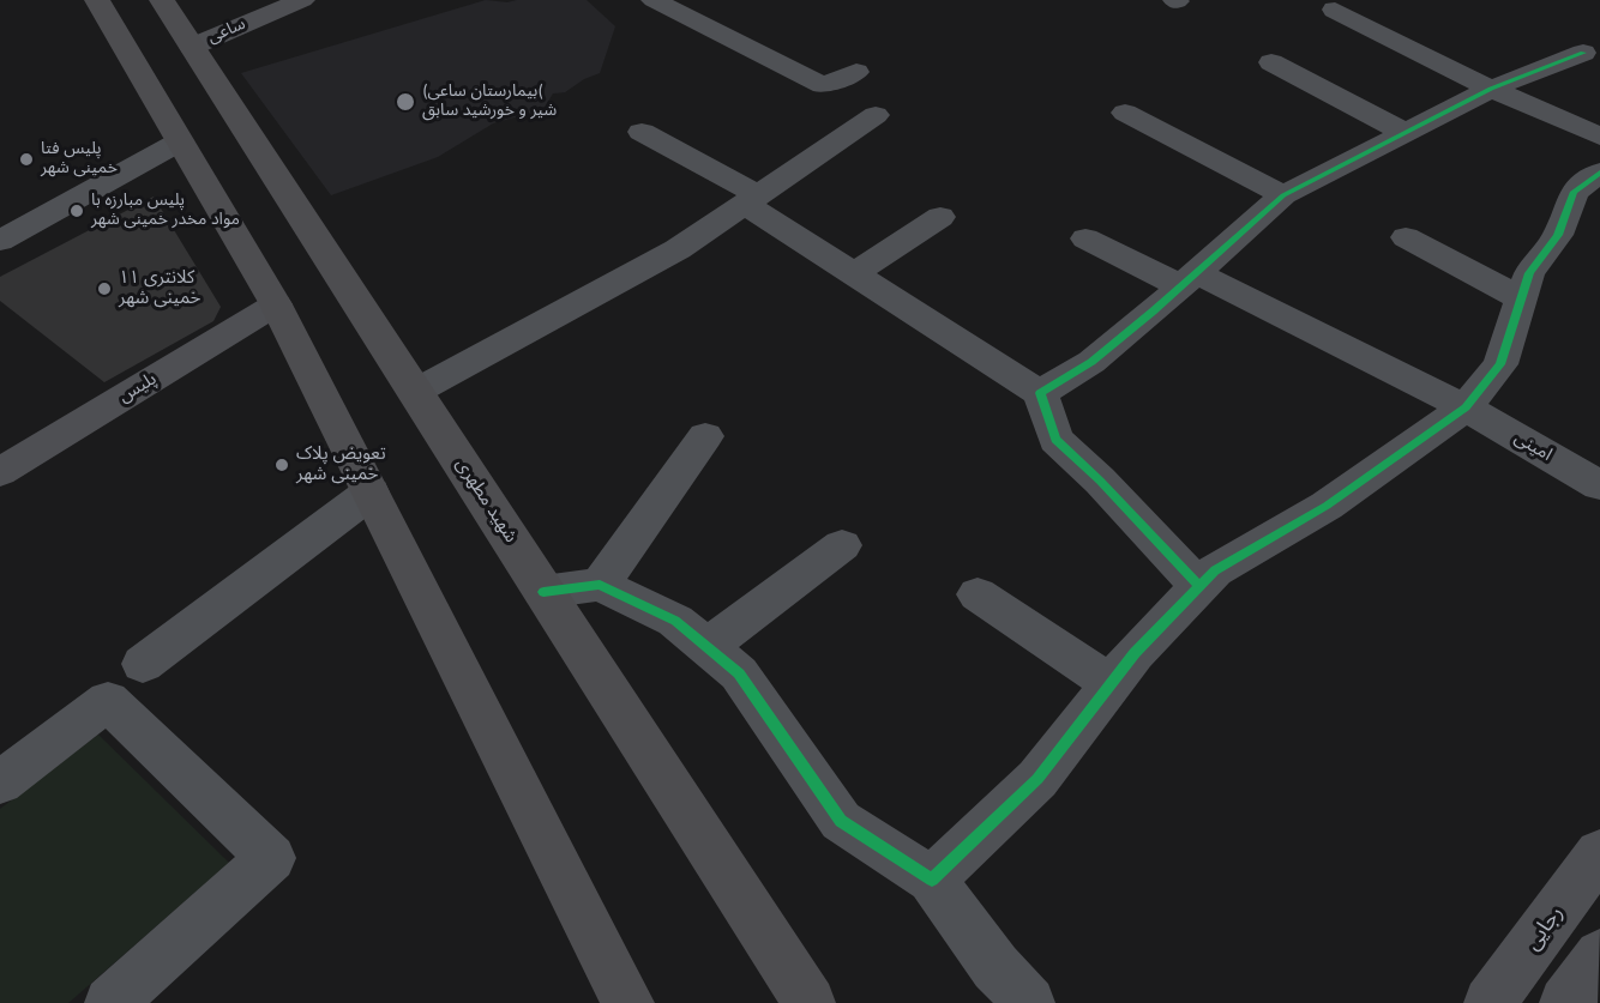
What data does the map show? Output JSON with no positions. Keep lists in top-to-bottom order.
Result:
{
  "streets": {
    "main road": ["شهید مطهری"],
    "street": [
      "ساعی",
      "پلیس",
      "امینی",
      "رجایی"
    ]
  },
  "crossings": [
    ["ساعی", "شهید مطهری"]
  ],
  "places": [
    "(بیمارستان ساعی( شیر و خورشید سابق",
    "پلیس فتا خمینی شهر",
    "پلیس مبارزه با مواد مخدر خمینی شهر",
    "کلانتری ۱۱ خمینی شهر",
    "تعویض پلاک خمینی شهر"
  ]
}
